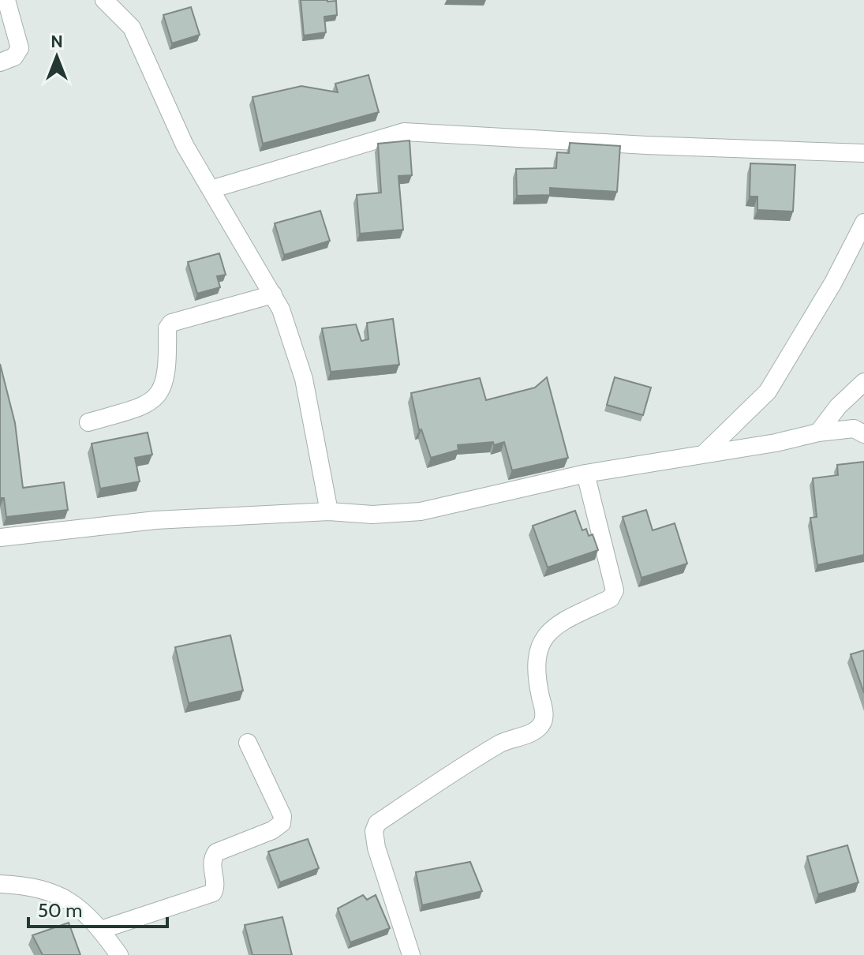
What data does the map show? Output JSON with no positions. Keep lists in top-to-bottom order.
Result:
{
  "scale_bar": "50 m",
  "north": "top"
}
